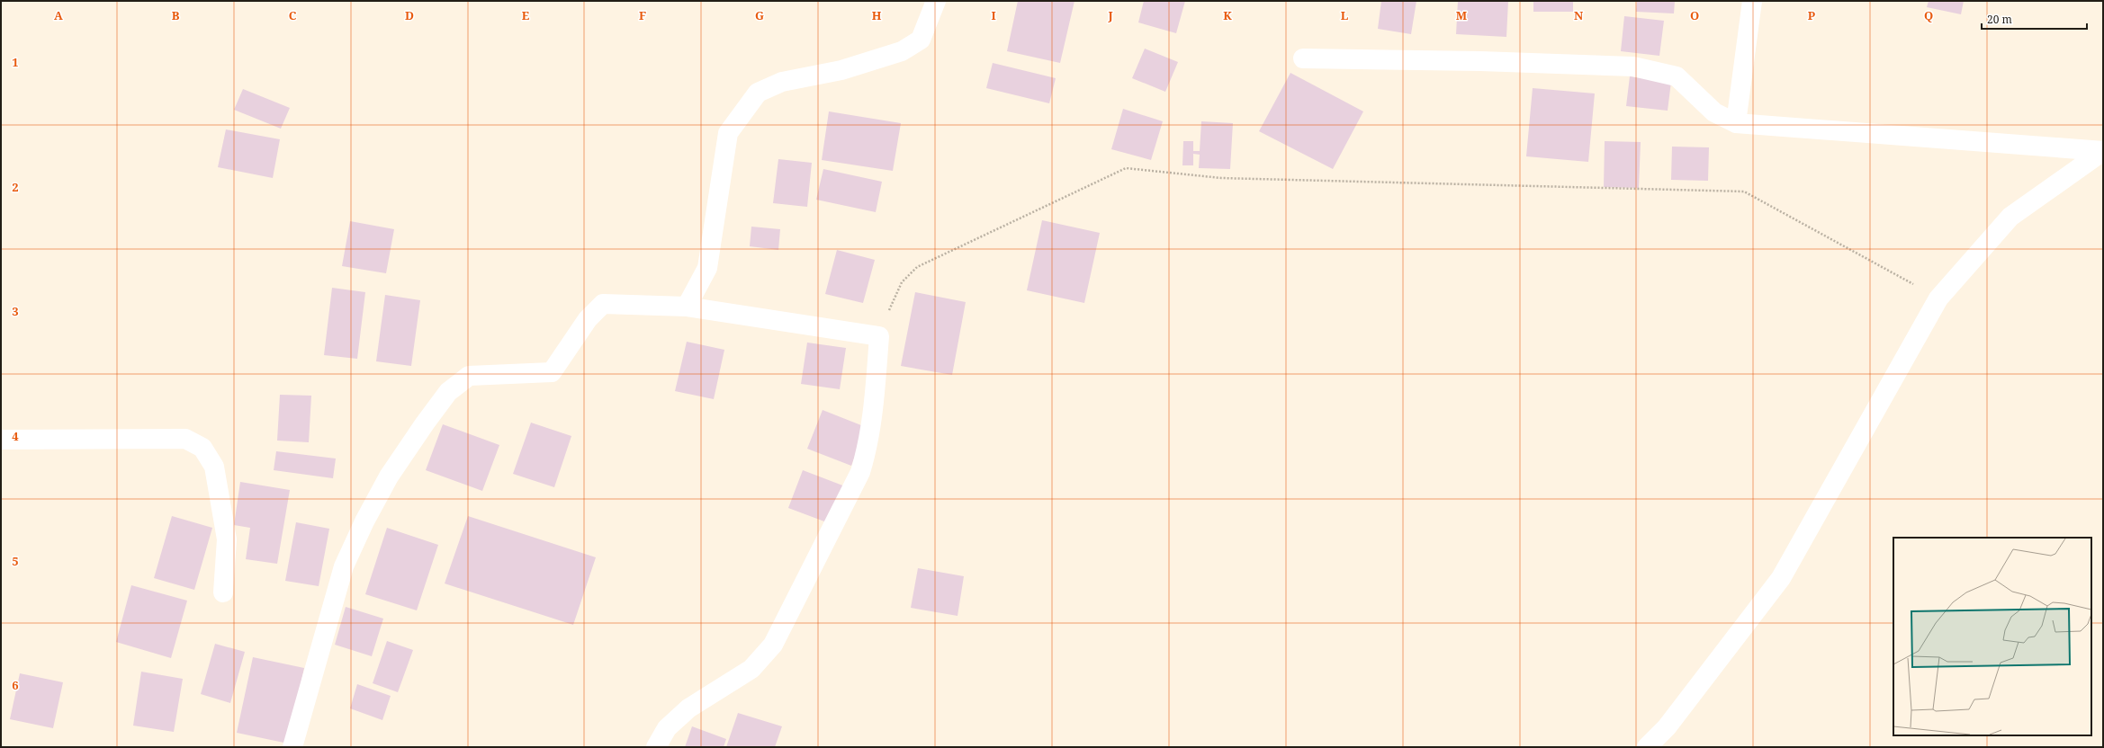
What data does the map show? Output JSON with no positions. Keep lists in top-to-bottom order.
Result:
{
  "scale_bar": "20 m",
  "grid": {
    "columns": [
      "A",
      "B",
      "C",
      "D",
      "E",
      "F",
      "G",
      "H",
      "I",
      "J",
      "K",
      "L",
      "M",
      "N",
      "O",
      "P",
      "Q"
    ],
    "rows": [
      "1",
      "2",
      "3",
      "4",
      "5",
      "6"
    ]
  }
}
